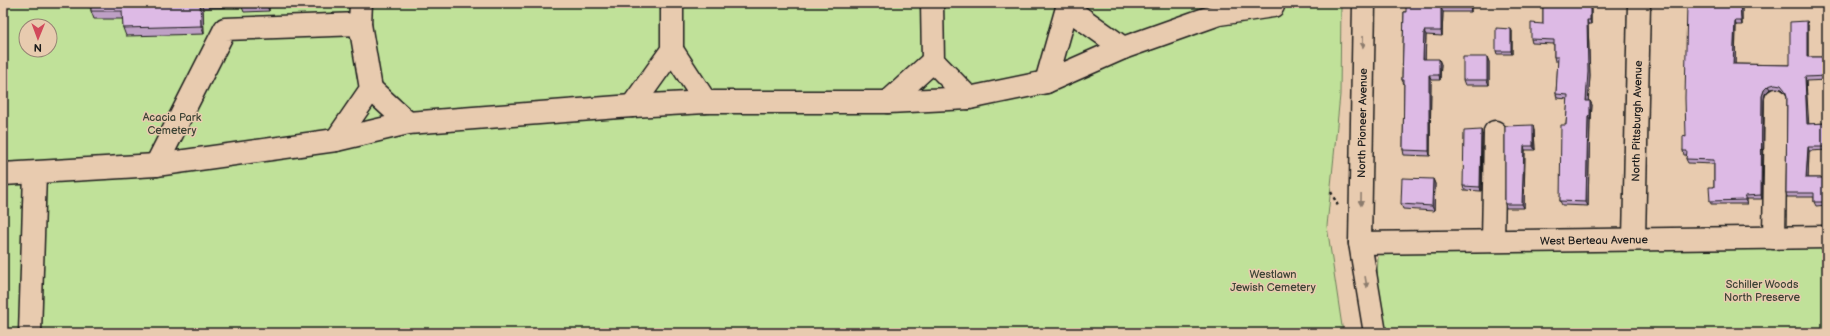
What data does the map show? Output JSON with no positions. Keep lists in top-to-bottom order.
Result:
{
  "streets": {
    "street": ["North Pittsburgh Avenue", "North Pioneer Avenue", "West Berteau Avenue"]
  },
  "crossings": [
    ["North Pittsburgh Avenue", "West Berteau Avenue"],
    ["North Pioneer Avenue", "West Berteau Avenue"]
  ],
  "parks": ["Acacia Park Cemetery", "Westlawn Jewish Cemetery", "Schiller Woods North Preserve"],
  "north": "bottom"
}
